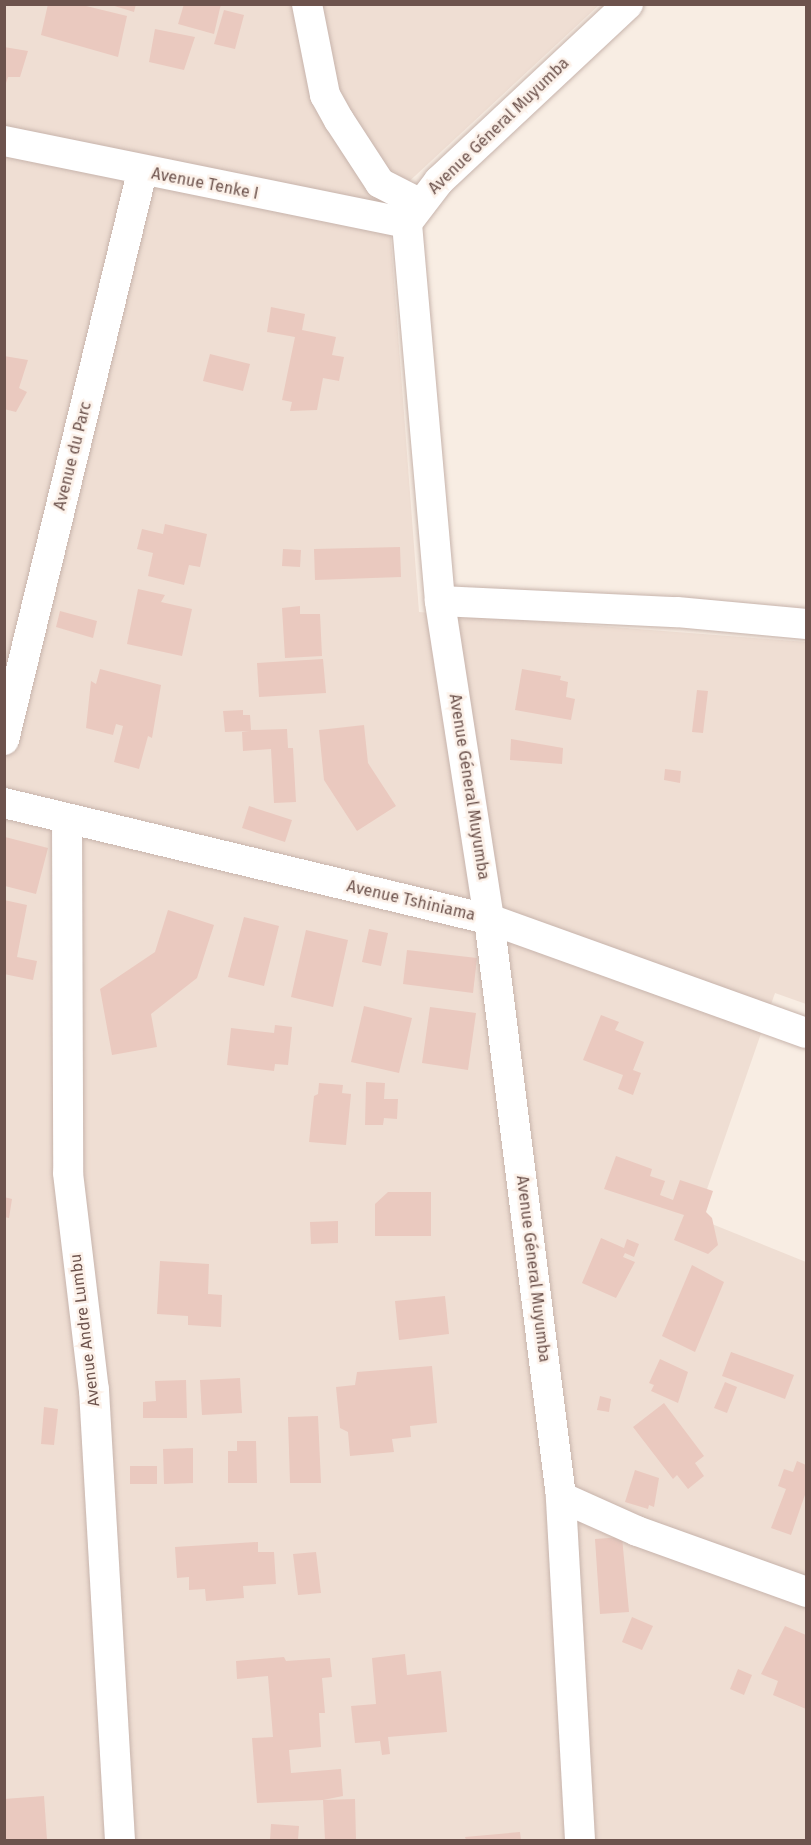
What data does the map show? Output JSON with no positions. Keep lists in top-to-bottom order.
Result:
{
  "streets": {
    "street": [
      "Avenue Géneral Muyumba",
      "Avenue Tenke I",
      "Avenue du Parc",
      "Avenue Tshiniama",
      "Avenue Andre Lumbu"
    ]
  },
  "crossings": [
    ["Avenue Géneral Muyumba", "Avenue Tenke I"],
    ["Avenue Géneral Muyumba", "Avenue Tshiniama"],
    ["Avenue Tenke I", "Avenue du Parc"],
    ["Avenue Tshiniama", "Avenue Andre Lumbu"]
  ]
}
